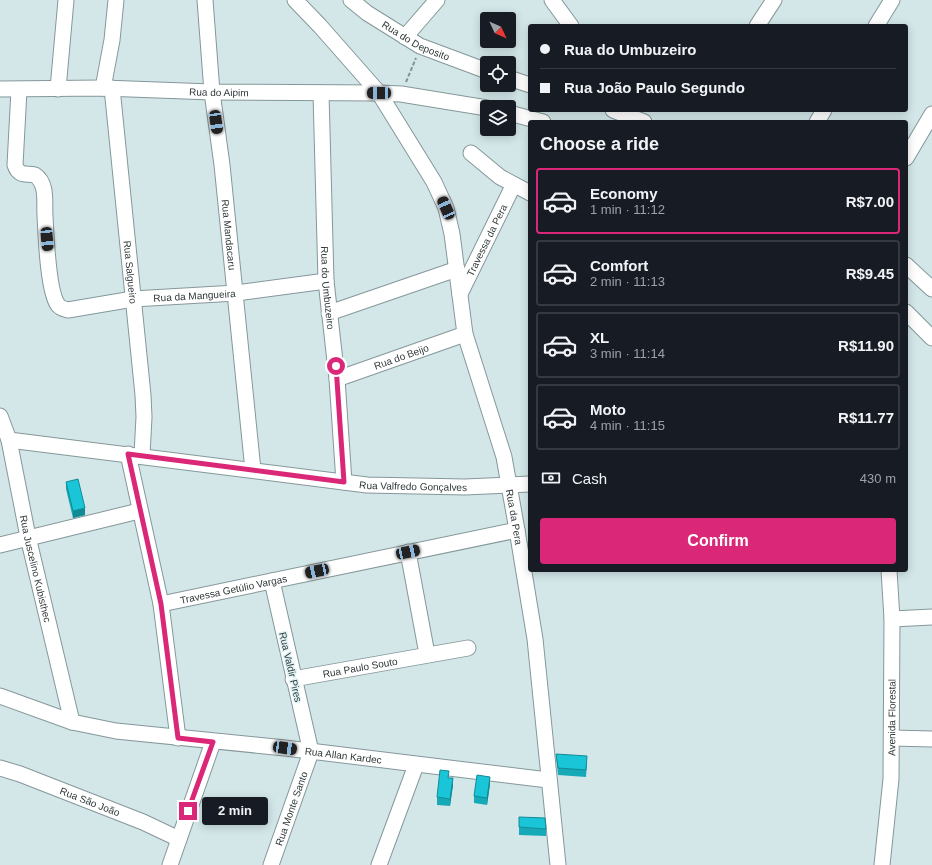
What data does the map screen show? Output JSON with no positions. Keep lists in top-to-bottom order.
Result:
{
  "streets": {
    "street": [
      "Rua do Deposito",
      "Rua do Aipim",
      "Rua Mandacaru",
      "Travessa da Pera",
      "Rua Salgueiro",
      "Rua do Umbuzeiro",
      "Rua da Mangueira",
      "Rua do Beijo",
      "Rua Valfredo Gonçalves",
      "Rua da Pera",
      "Rua Juscelino Kubisthec",
      "Travessa Getúlio Vargas",
      "Rua Valdir Pires",
      "Rua Paulo Souto",
      "Avenida Florestal",
      "Rua Allan Kardec",
      "Rua São João",
      "Rua Monte Santo"
    ]
  },
  "crossings": [
    ["Rua do Aipim", "Rua Mandacaru"],
    ["Rua do Aipim", "Rua Salgueiro"],
    ["Rua do Aipim", "Rua do Umbuzeiro"],
    ["Rua do Aipim", "Rua da Mangueira"],
    ["Rua do Aipim", "Rua da Pera"],
    ["Rua Mandacaru", "Rua da Mangueira"],
    ["Rua Mandacaru", "Rua Valfredo Gonçalves"],
    ["Travessa da Pera", "Rua da Pera"],
    ["Rua Salgueiro", "Rua da Mangueira"],
    ["Rua Salgueiro", "Rua Valfredo Gonçalves"],
    ["Rua Salgueiro", "Travessa Getúlio Vargas"],
    ["Rua Salgueiro", "Rua Allan Kardec"],
    ["Rua do Umbuzeiro", "Rua da Mangueira"],
    ["Rua do Umbuzeiro", "Rua do Beijo"],
    ["Rua do Umbuzeiro", "Rua Valfredo Gonçalves"],
    ["Rua do Beijo", "Rua da Pera"],
    ["Rua Valfredo Gonçalves", "Rua da Pera"],
    ["Rua Valfredo Gonçalves", "Rua Juscelino Kubisthec"],
    ["Rua da Pera", "Travessa Getúlio Vargas"],
    ["Rua da Pera", "Rua Allan Kardec"],
    ["Rua Juscelino Kubisthec", "Rua Allan Kardec"],
    ["Travessa Getúlio Vargas", "Rua Valdir Pires"],
    ["Rua Valdir Pires", "Rua Paulo Souto"],
    ["Rua Valdir Pires", "Rua Allan Kardec"],
    ["Rua Valdir Pires", "Rua Monte Santo"],
    ["Rua Allan Kardec", "Rua Monte Santo"]
  ],
  "north": "bottom right",
  "page": {
    "banner": ["Rua do Umbuzeiro", "Rua João Paulo Segundo"],
    "heading": "Choose a ride",
    "list": [
      {
        "name": "Economy",
        "note": "1 min · 11:12",
        "value": "R$7.00"
      },
      {
        "name": "Comfort",
        "note": "2 min · 11:13",
        "value": "R$9.45"
      },
      {
        "name": "XL",
        "note": "3 min · 11:14",
        "value": "R$11.90"
      },
      {
        "name": "Moto",
        "note": "4 min · 11:15",
        "value": "R$11.77"
      }
    ],
    "pay": ["Cash", "430 m"],
    "buttons": "Confirm",
    "bubble": "2 min"
  }
}
